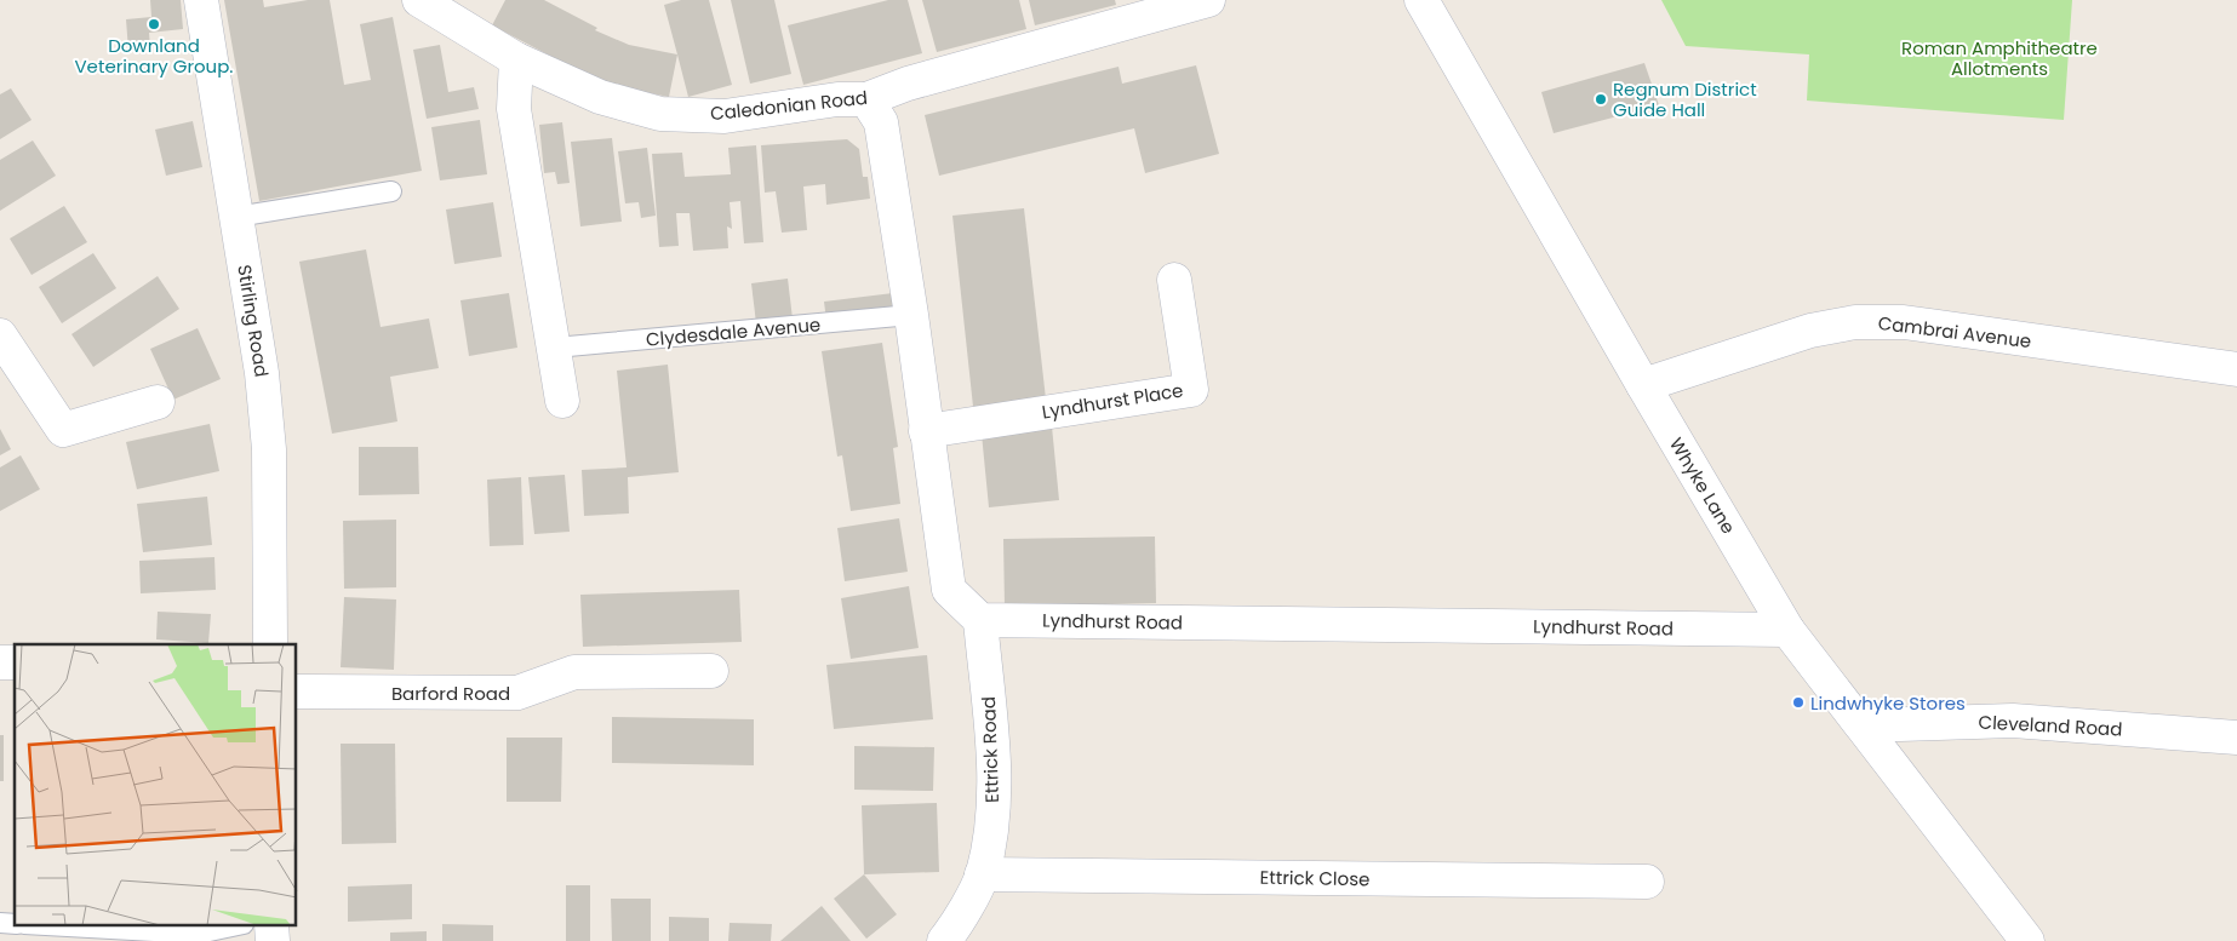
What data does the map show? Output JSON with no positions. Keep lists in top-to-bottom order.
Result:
{
  "streets": {
    "street": [
      "Caledonian Road",
      "Stirling Road",
      "Cambrai Avenue",
      "Lyndhurst Place",
      "Whyke Lane",
      "Lyndhurst Road",
      "Barford Road",
      "Cleveland Road",
      "Ettrick Road",
      "Ettrick Close"
    ],
    "lane": ["Clydesdale Avenue"]
  },
  "crossings": [
    ["Cambrai Avenue", "Whyke Lane"],
    ["Whyke Lane", "Lyndhurst Road"],
    ["Whyke Lane", "Cleveland Road"],
    ["Lyndhurst Road", "Ettrick Road"],
    ["Ettrick Road", "Ettrick Close"]
  ],
  "parks": ["Roman Amphitheatre Allotments"],
  "places": ["Downland Veterinary Group.", "Regnum District Guide Hall", "Lindwhyke Stores"]
}
